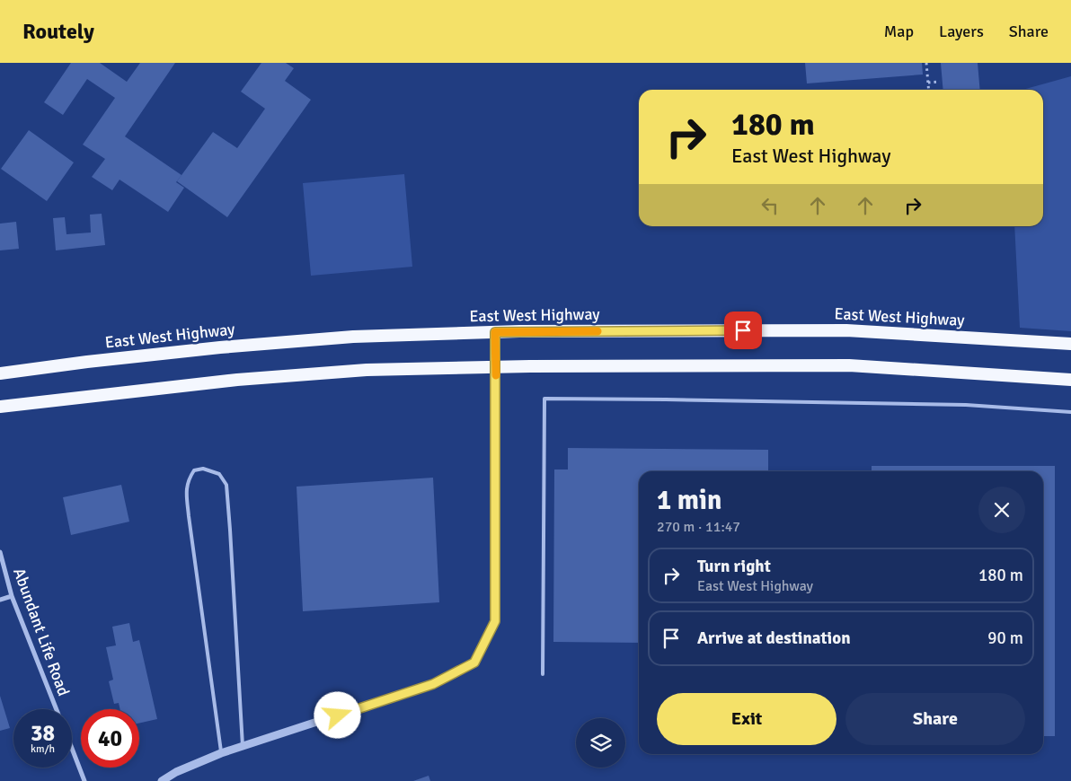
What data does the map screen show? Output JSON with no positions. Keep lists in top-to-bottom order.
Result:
{
  "streets": {
    "highway": ["East West Highway"],
    "street": ["Abundant Life Road"]
  },
  "page": {
    "header": "Routely",
    "nav": ["Map", "Layers", "Share"],
    "turn": ["180 m", "East West Highway"],
    "heading": ["1 min", "270 m · 11:47"],
    "list": [
      {
        "name": "Turn right",
        "note": "East West Highway",
        "value": "180 m"
      },
      {
        "name": "Arrive at destination",
        "value": "90 m"
      }
    ],
    "buttons": ["Exit", "Share"],
    "speed": "38 km/h",
    "limit": "40"
  }
}
